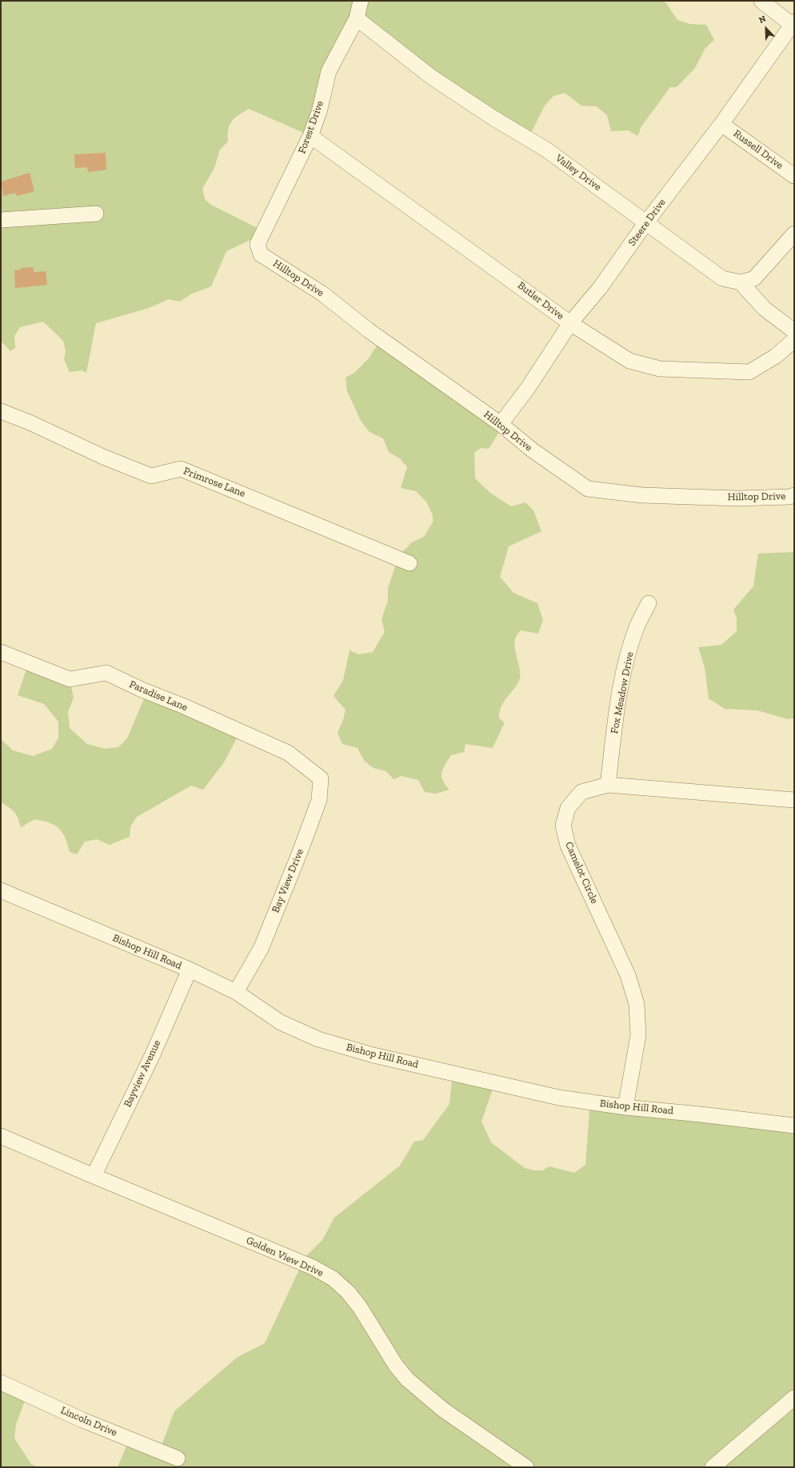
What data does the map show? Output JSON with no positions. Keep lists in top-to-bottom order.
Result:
{
  "streets": {
    "street": [
      "Forest Drive",
      "Russell Drive",
      "Valley Drive",
      "Steere Drive",
      "Hilltop Drive",
      "Butler Drive",
      "Primrose Lane",
      "Fox Meadow Drive",
      "Paradise Lane",
      "Camelot Circle",
      "Bay View Drive",
      "Bishop Hill Road",
      "Bayview Avenue",
      "Golden View Drive",
      "Lincoln Drive"
    ]
  },
  "crossings": [
    ["Forest Drive", "Valley Drive"],
    ["Forest Drive", "Hilltop Drive"],
    ["Forest Drive", "Butler Drive"],
    ["Russell Drive", "Steere Drive"],
    ["Valley Drive", "Steere Drive"],
    ["Steere Drive", "Hilltop Drive"],
    ["Steere Drive", "Butler Drive"],
    ["Fox Meadow Drive", "Camelot Circle"],
    ["Paradise Lane", "Bay View Drive"],
    ["Camelot Circle", "Bishop Hill Road"],
    ["Bay View Drive", "Bishop Hill Road"],
    ["Bishop Hill Road", "Bayview Avenue"],
    ["Bayview Avenue", "Golden View Drive"]
  ],
  "north": "top left"
}
